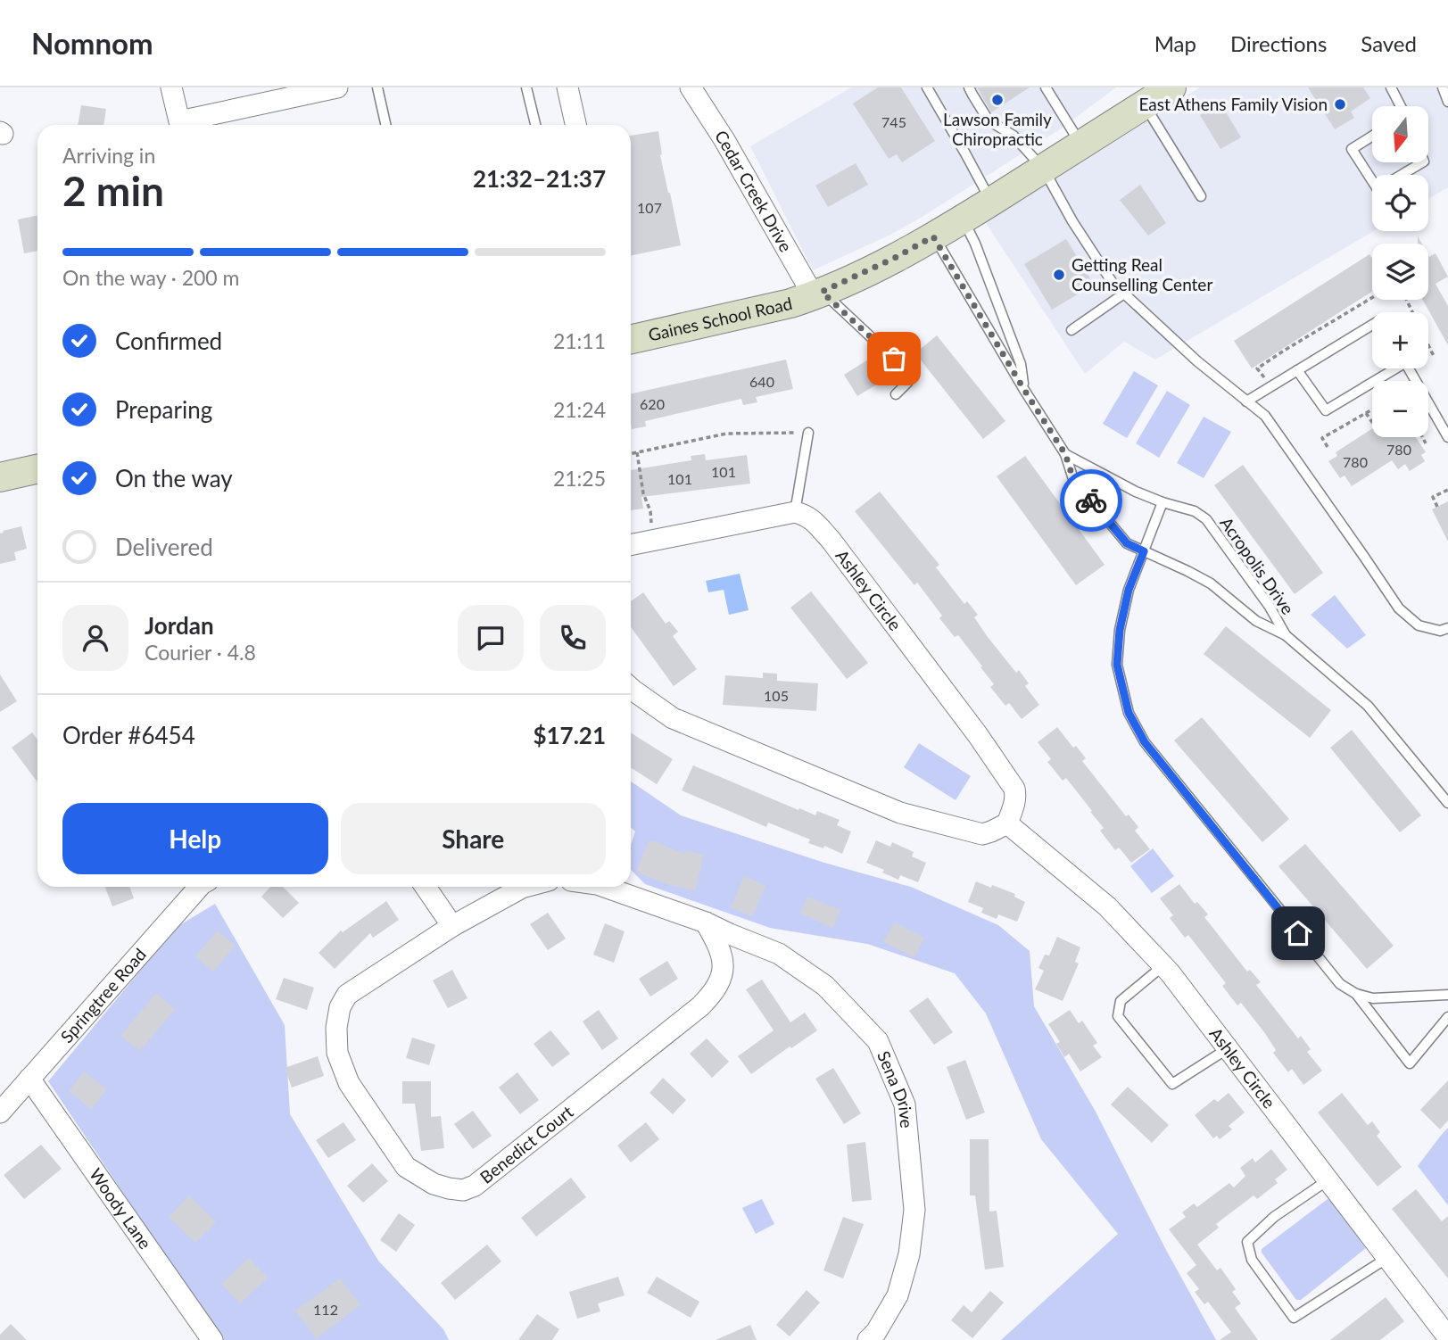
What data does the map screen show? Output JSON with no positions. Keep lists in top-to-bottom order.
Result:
{
  "streets": {
    "main road": ["Gaines School Road"],
    "street": [
      "Cedar Creek Drive",
      "Ashley Circle",
      "Springtree Road",
      "Sena Drive",
      "Benedict Court",
      "Woody Lane"
    ],
    "lane": ["Acropolis Drive"]
  },
  "crossings": [
    ["Cedar Creek Drive", "Gaines School Road"],
    ["Gaines School Road", "Acropolis Drive"],
    ["Springtree Road", "Woody Lane"],
    ["Sena Drive", "Benedict Court"]
  ],
  "places": ["Lawson Family Chiropractic", "East Athens Family Vision", "Getting Real Counselling Center"],
  "house_numbers": [
    "745",
    "107",
    "640",
    "620",
    "780",
    "780",
    "101",
    "101",
    "105",
    "112"
  ],
  "north": "bottom",
  "page": {
    "header": "Nomnom",
    "nav": ["Map", "Directions", "Saved"],
    "map_buttons": ["+", "−"],
    "heading": ["2 min", "Arriving in", "21:32–21:37"],
    "panel": [
      "Jordan",
      "Courier · 4.8",
      "Order #6454",
      "$17.21"
    ],
    "bar": "On the way · 200 m",
    "list": [
      ["Confirmed", "21:11"],
      ["Preparing", "21:24"],
      ["On the way", "21:25"],
      "Delivered"
    ],
    "buttons": ["Help", "Share"]
  }
}
